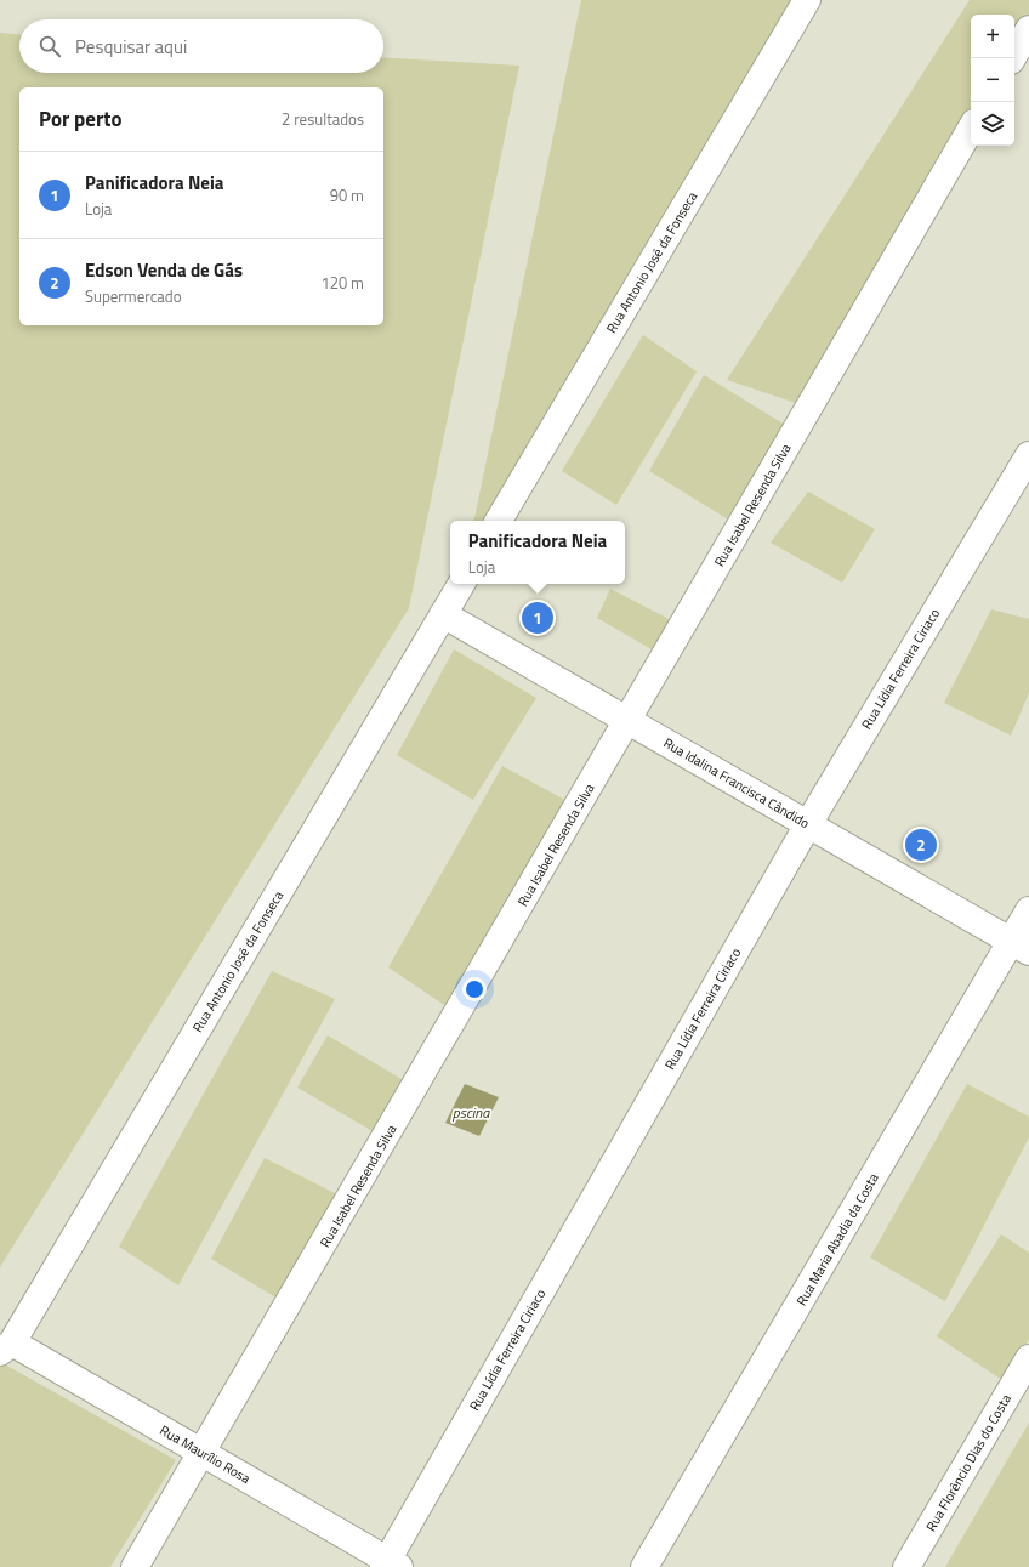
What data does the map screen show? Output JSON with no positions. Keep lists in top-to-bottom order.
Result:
{
  "streets": {
    "street": [
      "Rua Antonio José da Fonseca",
      "Rua Isabel Resenda Silva",
      "Rua Lídia Ferreira Ciriaco",
      "Rua Idalina Francisca Cândido",
      "Rua Maria Abadia da Costa",
      "Rua Maurílio Rosa",
      "Rua Florêncio Dias do Costa"
    ]
  },
  "crossings": [
    ["Rua Antonio José da Fonseca", "Rua Idalina Francisca Cândido"],
    ["Rua Antonio José da Fonseca", "Rua Maurílio Rosa"],
    ["Rua Isabel Resenda Silva", "Rua Idalina Francisca Cândido"],
    ["Rua Isabel Resenda Silva", "Rua Maurílio Rosa"],
    ["Rua Lídia Ferreira Ciriaco", "Rua Idalina Francisca Cândido"],
    ["Rua Lídia Ferreira Ciriaco", "Rua Maurílio Rosa"],
    ["Rua Idalina Francisca Cândido", "Rua Maria Abadia da Costa"]
  ],
  "water": ["pscina"],
  "page": {
    "map_buttons": ["+", "−"],
    "search": "Pesquisar aqui",
    "heading": ["Por perto", "2 resultados"],
    "list": [
      {
        "mark": "1",
        "name": "Panificadora Neia",
        "note": "Loja",
        "value": "90 m"
      },
      {
        "mark": "2",
        "name": "Edson Venda de Gás",
        "note": "Supermercado",
        "value": "120 m"
      }
    ],
    "popup": ["Panificadora Neia", "Loja"],
    "pins": ["1", "2"]
  }
}
